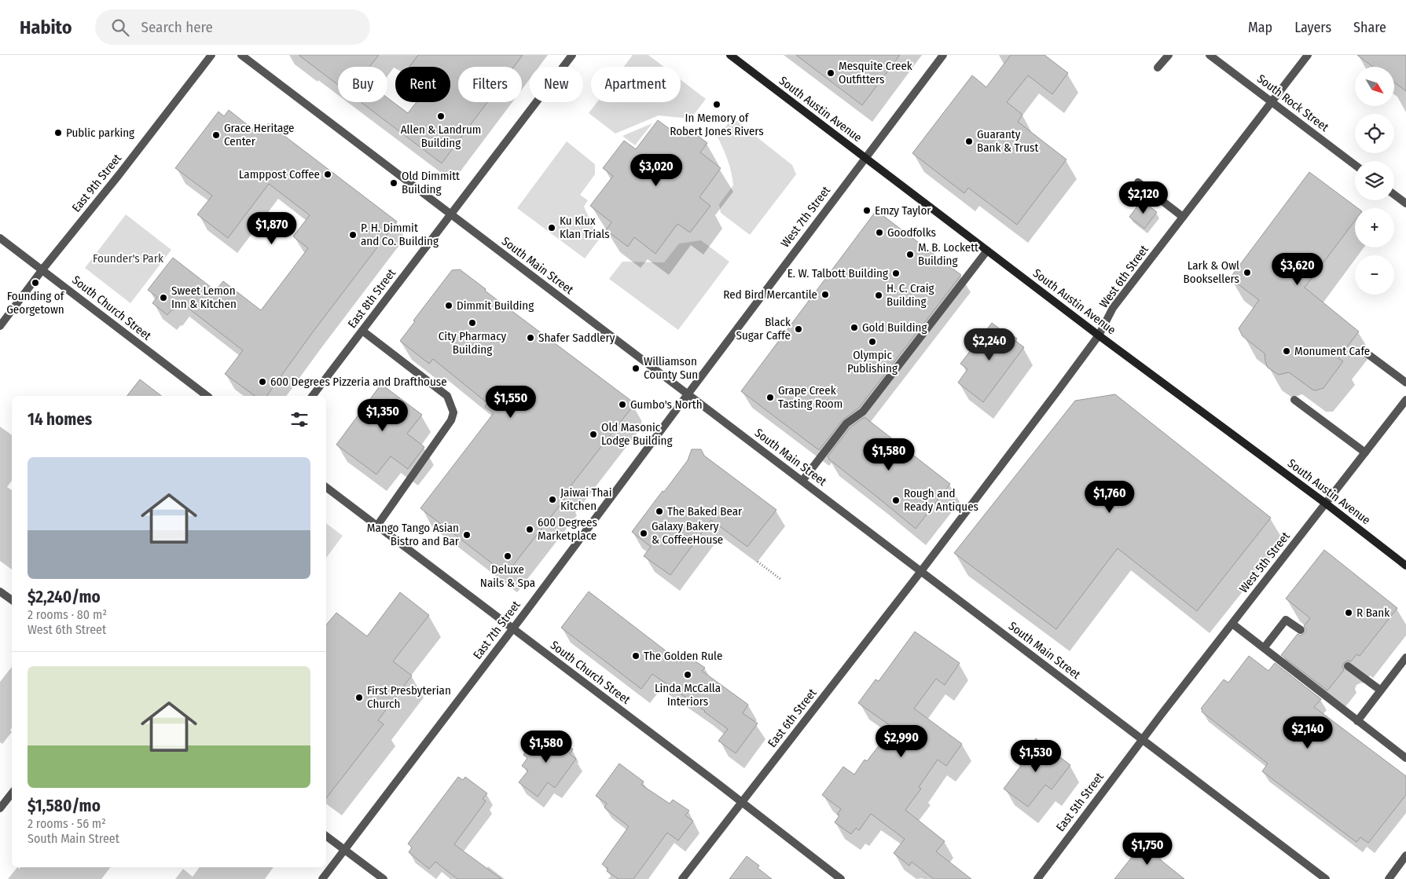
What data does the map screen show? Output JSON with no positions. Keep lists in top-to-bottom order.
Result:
{
  "streets": {
    "main road": ["South Austin Avenue"],
    "street": [
      "South Rock Street",
      "East 9th Street",
      "West 7th Street",
      "South Main Street",
      "West 6th Street",
      "East 8th Street",
      "South Church Street",
      "West 5th Street",
      "East 7th Street",
      "East 6th Street",
      "East 5th Street"
    ]
  },
  "crossings": [
    ["South Rock Street", "West 6th Street"],
    ["South Austin Avenue", "West 7th Street"],
    ["South Austin Avenue", "West 6th Street"],
    ["South Austin Avenue", "West 5th Street"],
    ["East 9th Street", "South Church Street"],
    ["West 7th Street", "South Main Street"],
    ["West 7th Street", "East 7th Street"],
    ["South Main Street", "West 6th Street"],
    ["South Main Street", "East 8th Street"],
    ["South Main Street", "West 5th Street"],
    ["South Main Street", "East 7th Street"],
    ["South Main Street", "East 6th Street"],
    ["South Main Street", "East 5th Street"],
    ["West 6th Street", "East 6th Street"],
    ["South Church Street", "East 7th Street"],
    ["South Church Street", "East 6th Street"],
    ["West 5th Street", "East 5th Street"]
  ],
  "parks": ["Founder's Park"],
  "places": [
    "Mesquite Creek Outfitters",
    "In Memory of Robert Jones Rivers",
    "Allen & Landrum Building",
    "Public parking",
    "Grace Heritage Center",
    "Guaranty Bank & Trust",
    "Lamppost Coffee",
    "Old Dimmitt Building",
    "Emzy Taylor",
    "Ku Klux Klan Trials",
    "Goodfolks",
    "P. H. Dimmit and Co. Building",
    "M. B. Lockett Building",
    "Lark & Owl Booksellers",
    "E. W. Talbott Building",
    "Founding of Georgetown",
    "Red Bird Mercantile",
    "H. C. Craig Building",
    "Sweet Lemon Inn & Kitchen",
    "Dimmit Building",
    "City Pharmacy Building",
    "Gold Building",
    "Black Sugar Caffe",
    "Shafer Saddlery",
    "Olympic Publishing",
    "Monument Cafe",
    "Williamson County Sun",
    "600 Degrees Pizzeria and Drafthouse",
    "Grape Creek Tasting Room",
    "Gumbo's North",
    "Old Masonic Lodge Building",
    "Jaiwai Thai Kitchen",
    "Rough and Ready Antiques",
    "The Baked Bear",
    "600 Degrees Marketplace",
    "Galaxy Bakery & CoffeeHouse",
    "Mango Tango Asian Bistro and Bar",
    "Deluxe Nails & Spa",
    "R Bank",
    "The Golden Rule",
    "Linda McCalla Interiors",
    "First Presbyterian Church"
  ],
  "north": "bottom right",
  "page": {
    "header": "Habito",
    "search": "Search here",
    "nav": ["Map", "Layers", "Share"],
    "map_buttons": ["+", "−"],
    "chip": [
      "Buy",
      "Rent",
      "Filters",
      "New",
      "Apartment"
    ],
    "price": [
      "$3,020",
      "$2,120",
      "$1,870",
      "$3,620",
      "$2,240",
      "$1,550",
      "$1,350",
      "$1,580",
      "$1,760",
      "$2,140",
      "$2,990",
      "$1,580",
      "$1,530",
      "$1,750"
    ],
    "heading": "14 homes",
    "list": [
      {
        "name": "$2,240/mo",
        "note": "2 rooms · 80 m² · West 6th Street"
      },
      {
        "name": "$1,580/mo",
        "note": "2 rooms · 56 m² · South Main Street"
      }
    ]
  }
}
